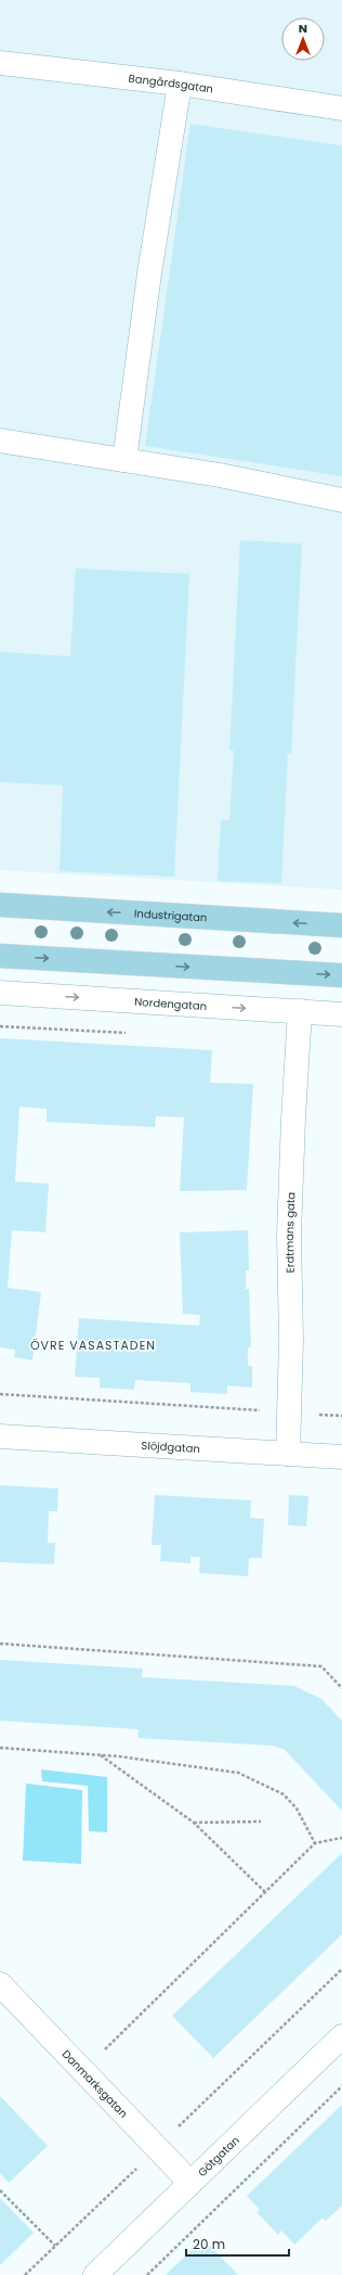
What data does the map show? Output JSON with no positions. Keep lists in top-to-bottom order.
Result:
{
  "streets": {
    "main road": ["Industrigatan"],
    "street": [
      "Bangårdsgatan",
      "Nordengatan",
      "Erdtmans gata",
      "Slöjdgatan",
      "Danmarksgatan",
      "Götgatan"
    ]
  },
  "crossings": [
    ["Nordengatan", "Erdtmans gata"],
    ["Erdtmans gata", "Slöjdgatan"],
    ["Danmarksgatan", "Götgatan"]
  ],
  "one_way": ["Nordengatan"],
  "districts": ["ÖVRE VASASTADEN"],
  "scale_bar": "20 m",
  "north": "top"
}
